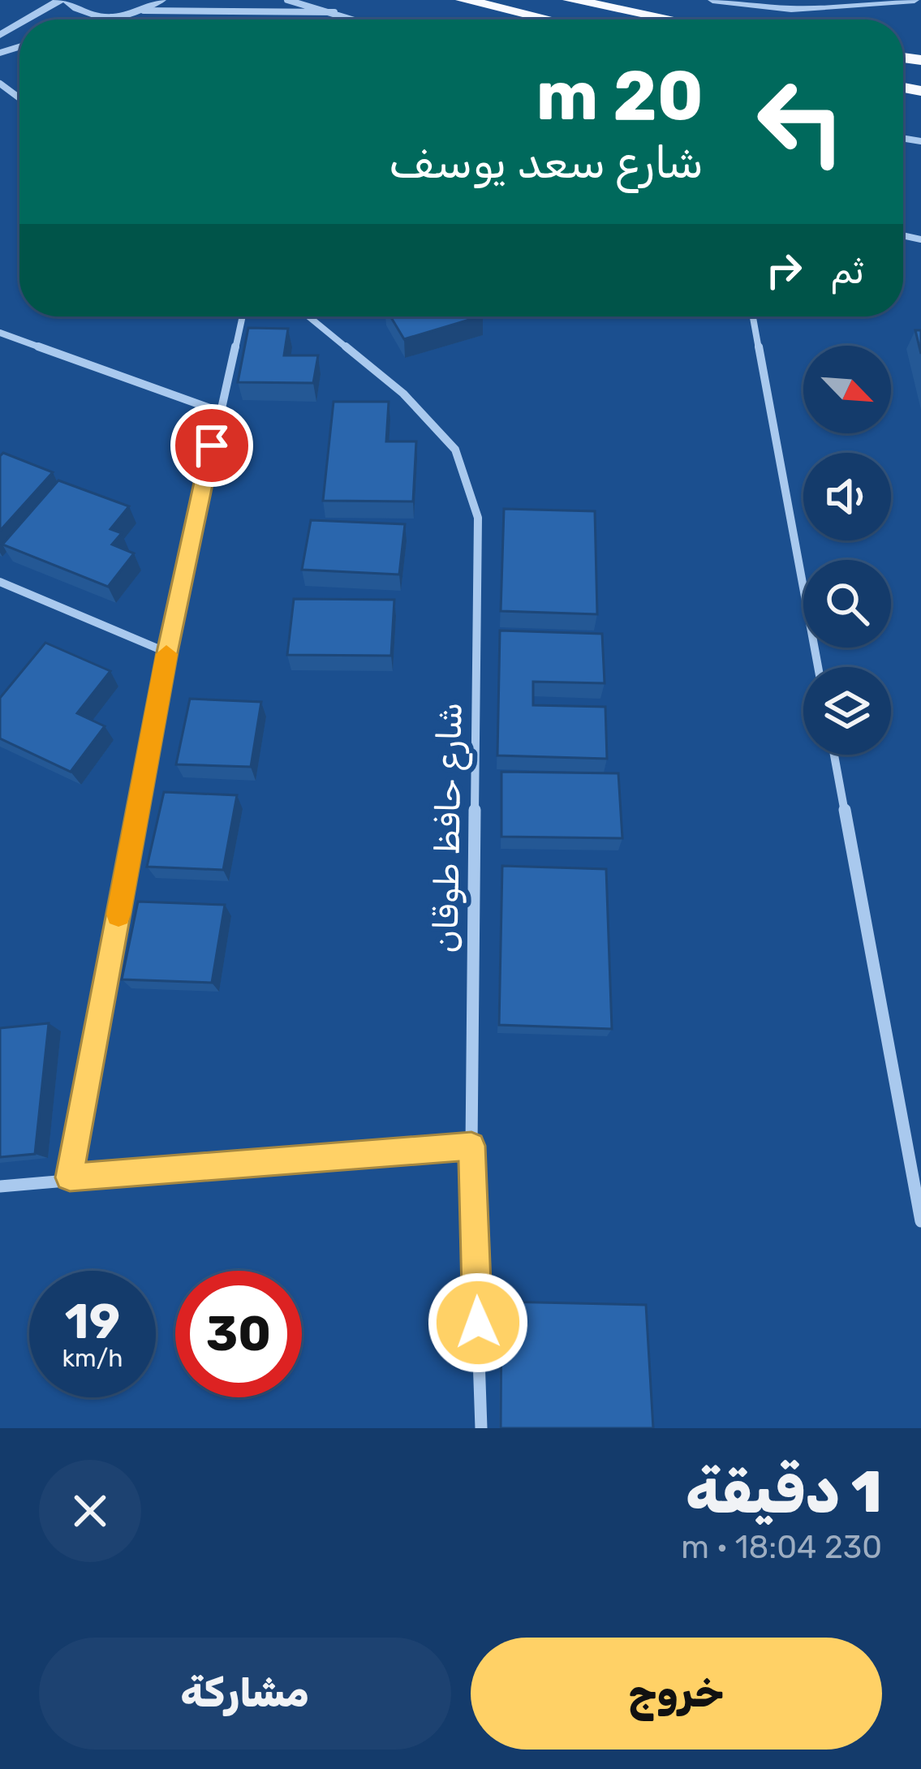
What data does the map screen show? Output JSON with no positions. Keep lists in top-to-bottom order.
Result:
{
  "streets": {
    "street": ["شارع حافظ طوقان"]
  },
  "north": "bottom right",
  "page": {
    "turn": ["20 m", "شارع سعد يوسف"],
    "then": "ثم",
    "speed": "19 km/h",
    "limit": "30",
    "heading": ["1 دقيقة", "230 m · 18:04"],
    "buttons": ["خروج", "مشاركة"]
  }
}
